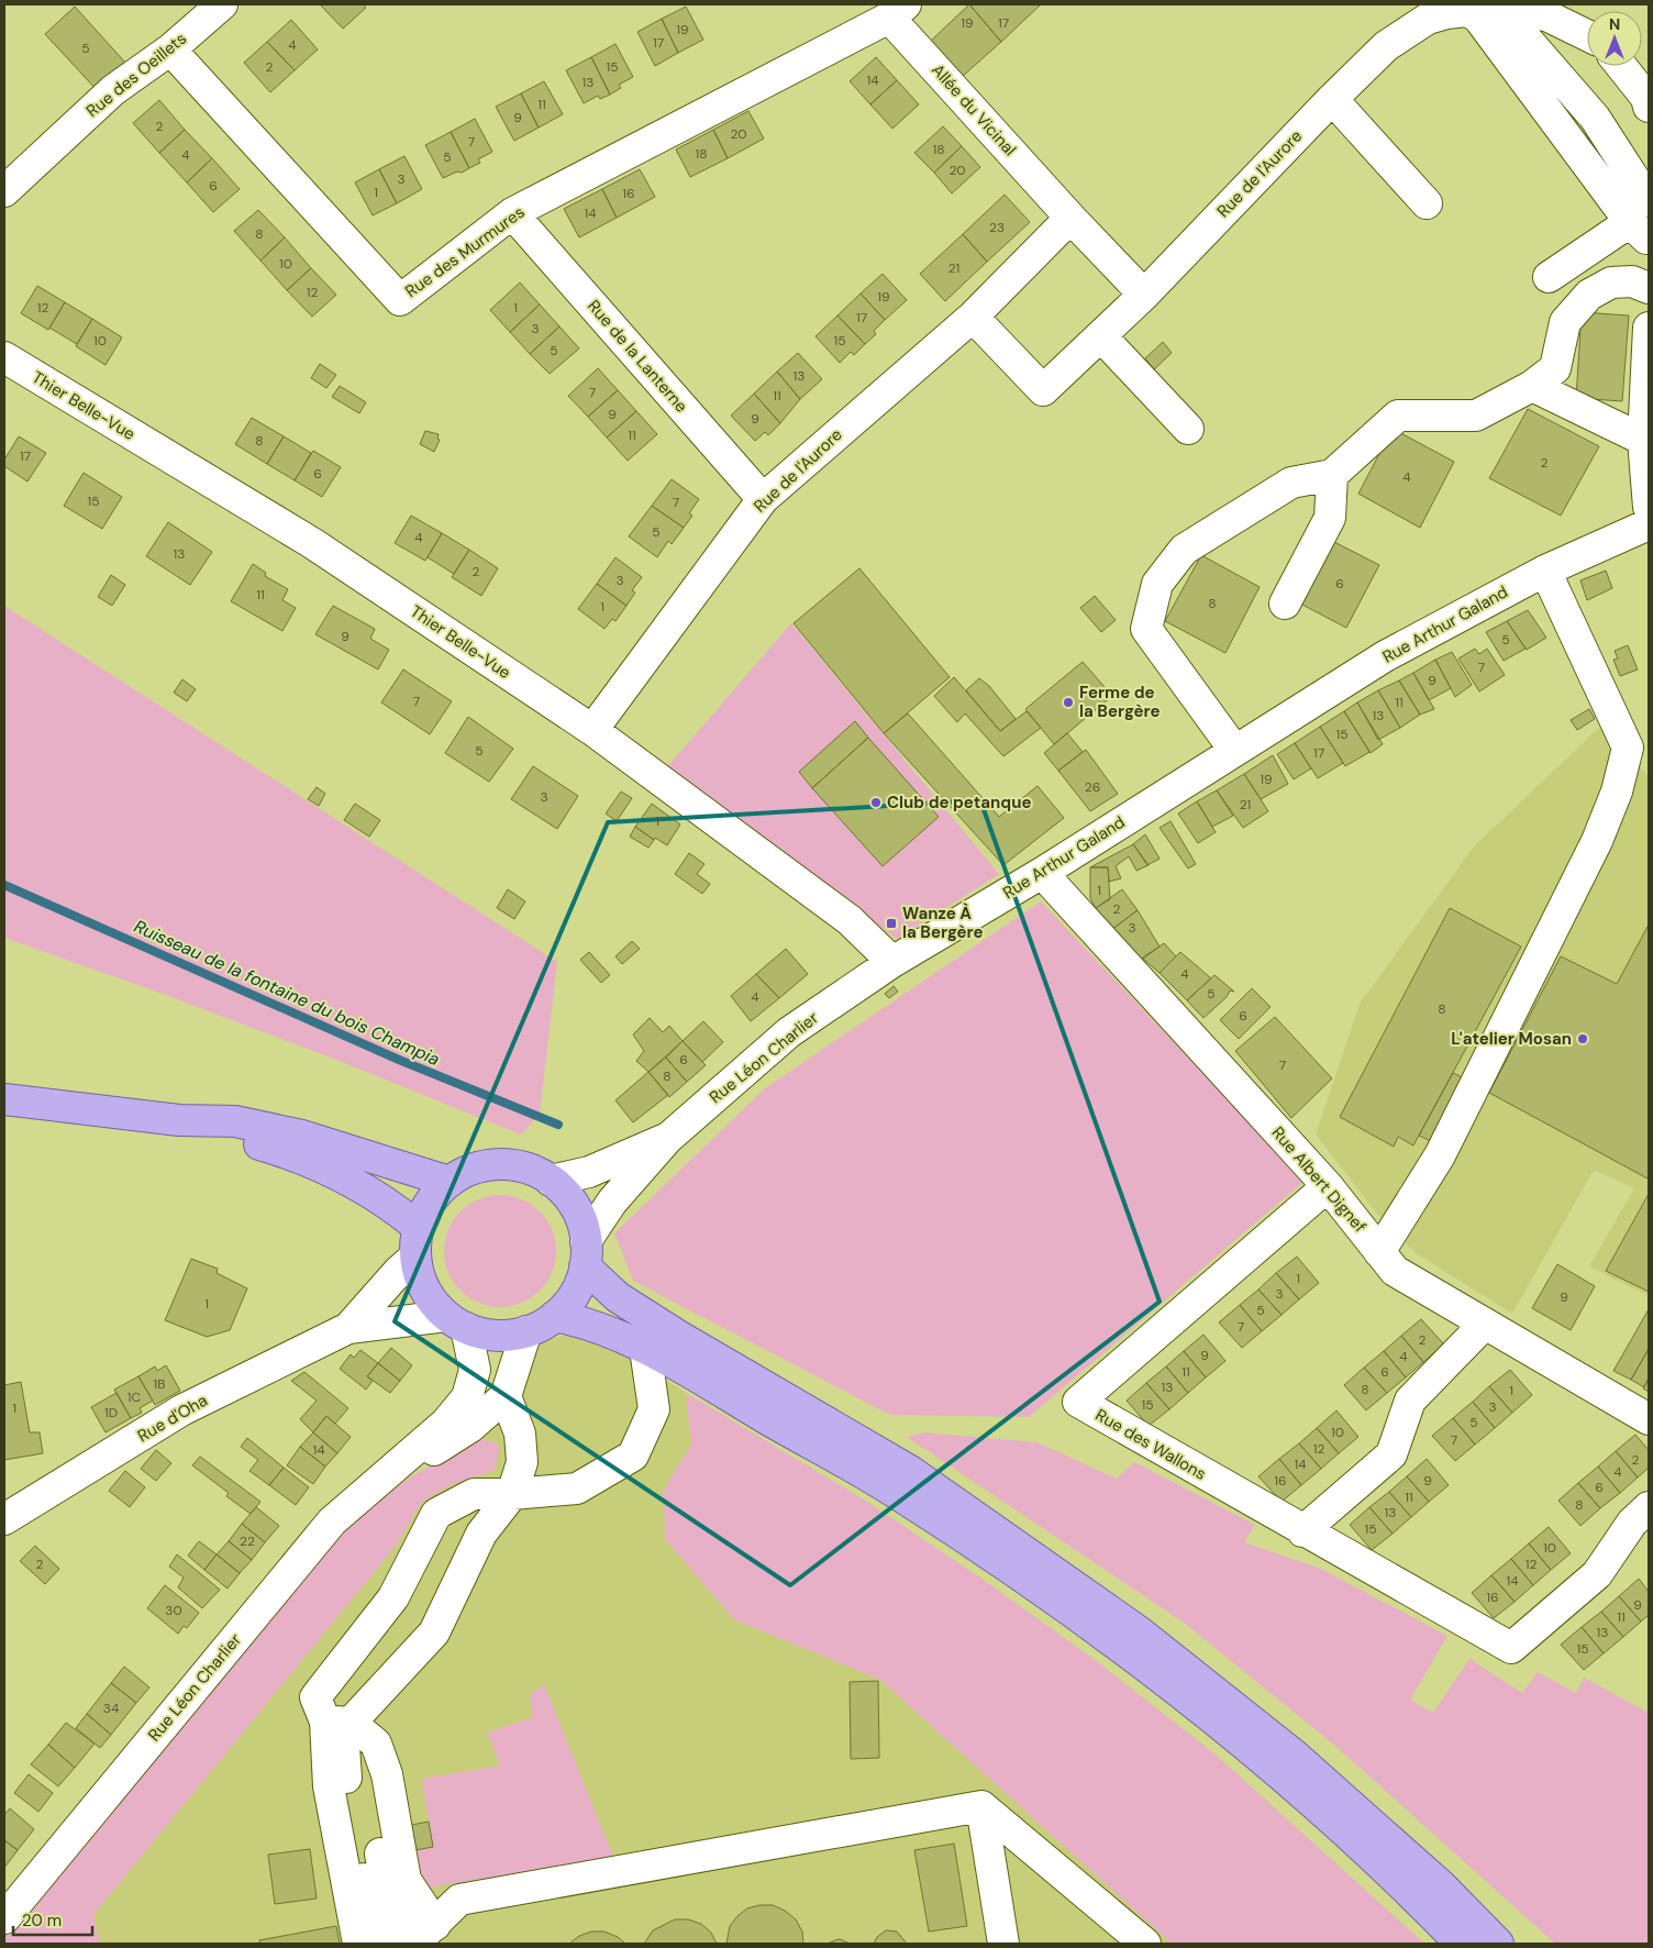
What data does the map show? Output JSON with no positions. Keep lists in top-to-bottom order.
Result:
{
  "streets": {
    "street": [
      "Rue des Oeillets",
      "Allée du Vicinal",
      "Rue de l'Aurore",
      "Rue des Murmures",
      "Rue de la Lanterne",
      "Thier Belle-Vue",
      "Rue Arthur Galand",
      "Rue Léon Charlier",
      "Rue Albert Dignef",
      "Rue d'Oha",
      "Rue des Wallons"
    ]
  },
  "crossings": [
    ["Rue des Oeillets", "Rue des Murmures"],
    ["Allée du Vicinal", "Rue de l'Aurore"],
    ["Allée du Vicinal", "Rue des Murmures"],
    ["Rue de l'Aurore", "Rue de la Lanterne"],
    ["Rue de l'Aurore", "Thier Belle-Vue"],
    ["Rue des Murmures", "Rue de la Lanterne"],
    ["Thier Belle-Vue", "Rue Arthur Galand"],
    ["Thier Belle-Vue", "Rue Léon Charlier"],
    ["Rue Arthur Galand", "Rue Léon Charlier"],
    ["Rue Arthur Galand", "Rue Albert Dignef"],
    ["Rue Léon Charlier", "Rue d'Oha"],
    ["Rue Albert Dignef", "Rue des Wallons"]
  ],
  "water": ["Ruisseau de la fontaine du bois Champia"],
  "places": {
    "other": ["Ferme de la Bergère", "Club de petanque", "L'atelier Mosan"],
    "transit": ["Wanze À la Bergère"]
  },
  "house_numbers": [
    "19",
    "17",
    "19",
    "17",
    "4",
    "5",
    "2",
    "15",
    "14",
    "13",
    "11",
    "9",
    "2",
    "20",
    "7",
    "18",
    "18",
    "4",
    "5",
    "20",
    "3",
    "6",
    "1",
    "16",
    "14",
    "23",
    "8",
    "10",
    "21",
    "12",
    "19",
    "12",
    "1",
    "17",
    "3",
    "10",
    "15",
    "5",
    "13",
    "7",
    "11",
    "9",
    "9",
    "11",
    "8",
    "17",
    "2",
    "6",
    "4",
    "15",
    "7",
    "5",
    "4",
    "13",
    "2",
    "3",
    "6",
    "11",
    "8",
    "1",
    "9",
    "5",
    "7",
    "9",
    "7",
    "11",
    "13",
    "15",
    "5",
    "17",
    "19",
    "26",
    "3",
    "21",
    "1",
    "1",
    "2",
    "3",
    "4",
    "5",
    "4",
    "8",
    "6",
    "6",
    "7",
    "8",
    "1",
    "3",
    "9",
    "1",
    "5",
    "7",
    "2",
    "9",
    "4",
    "11",
    "6",
    "1B",
    "13",
    "8",
    "1",
    "1C",
    "15",
    "3",
    "1",
    "1D",
    "5",
    "10",
    "7",
    "12",
    "14",
    "2",
    "14",
    "4",
    "16",
    "9",
    "6",
    "11",
    "8",
    "13",
    "15",
    "22",
    "10",
    "2",
    "12",
    "14",
    "16",
    "9",
    "30",
    "11",
    "13",
    "15",
    "34"
  ],
  "scale_bar": "20 m",
  "north": "top"
}
